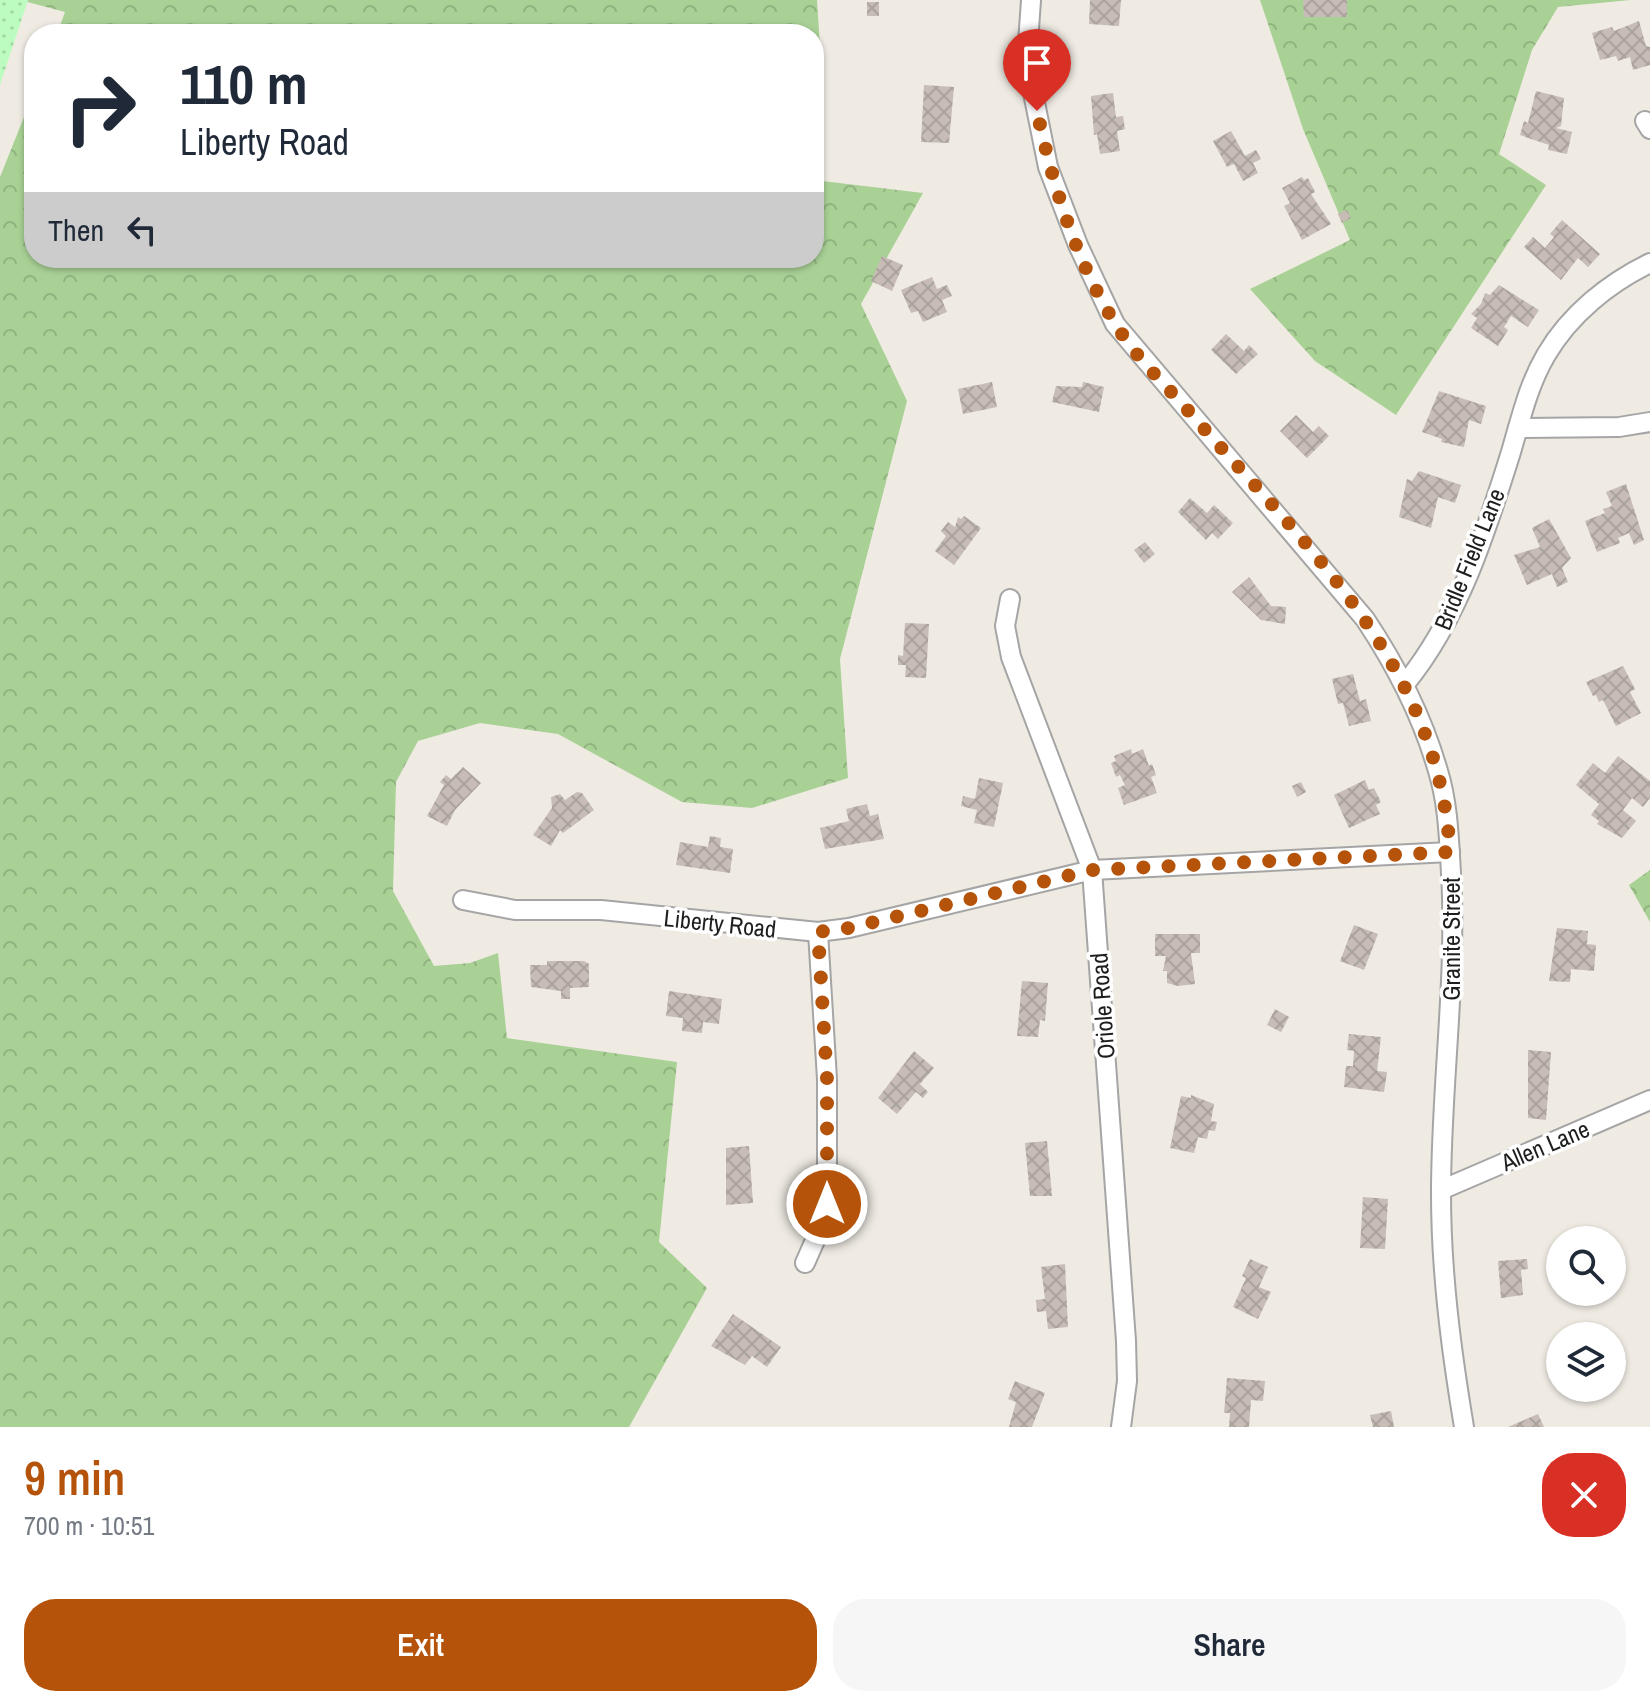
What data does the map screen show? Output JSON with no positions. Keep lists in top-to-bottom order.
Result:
{
  "streets": {
    "street": [
      "Bridle Field Lane",
      "Liberty Road",
      "Granite Street",
      "Oriole Road",
      "Allen Lane"
    ]
  },
  "crossings": [
    ["Bridle Field Lane", "Granite Street"],
    ["Liberty Road", "Granite Street"],
    ["Liberty Road", "Oriole Road"],
    ["Granite Street", "Allen Lane"]
  ],
  "page": {
    "turn": ["110 m", "Liberty Road"],
    "then": "Then",
    "heading": ["9 min", "700 m · 10:51"],
    "buttons": ["Exit", "Share"]
  }
}
